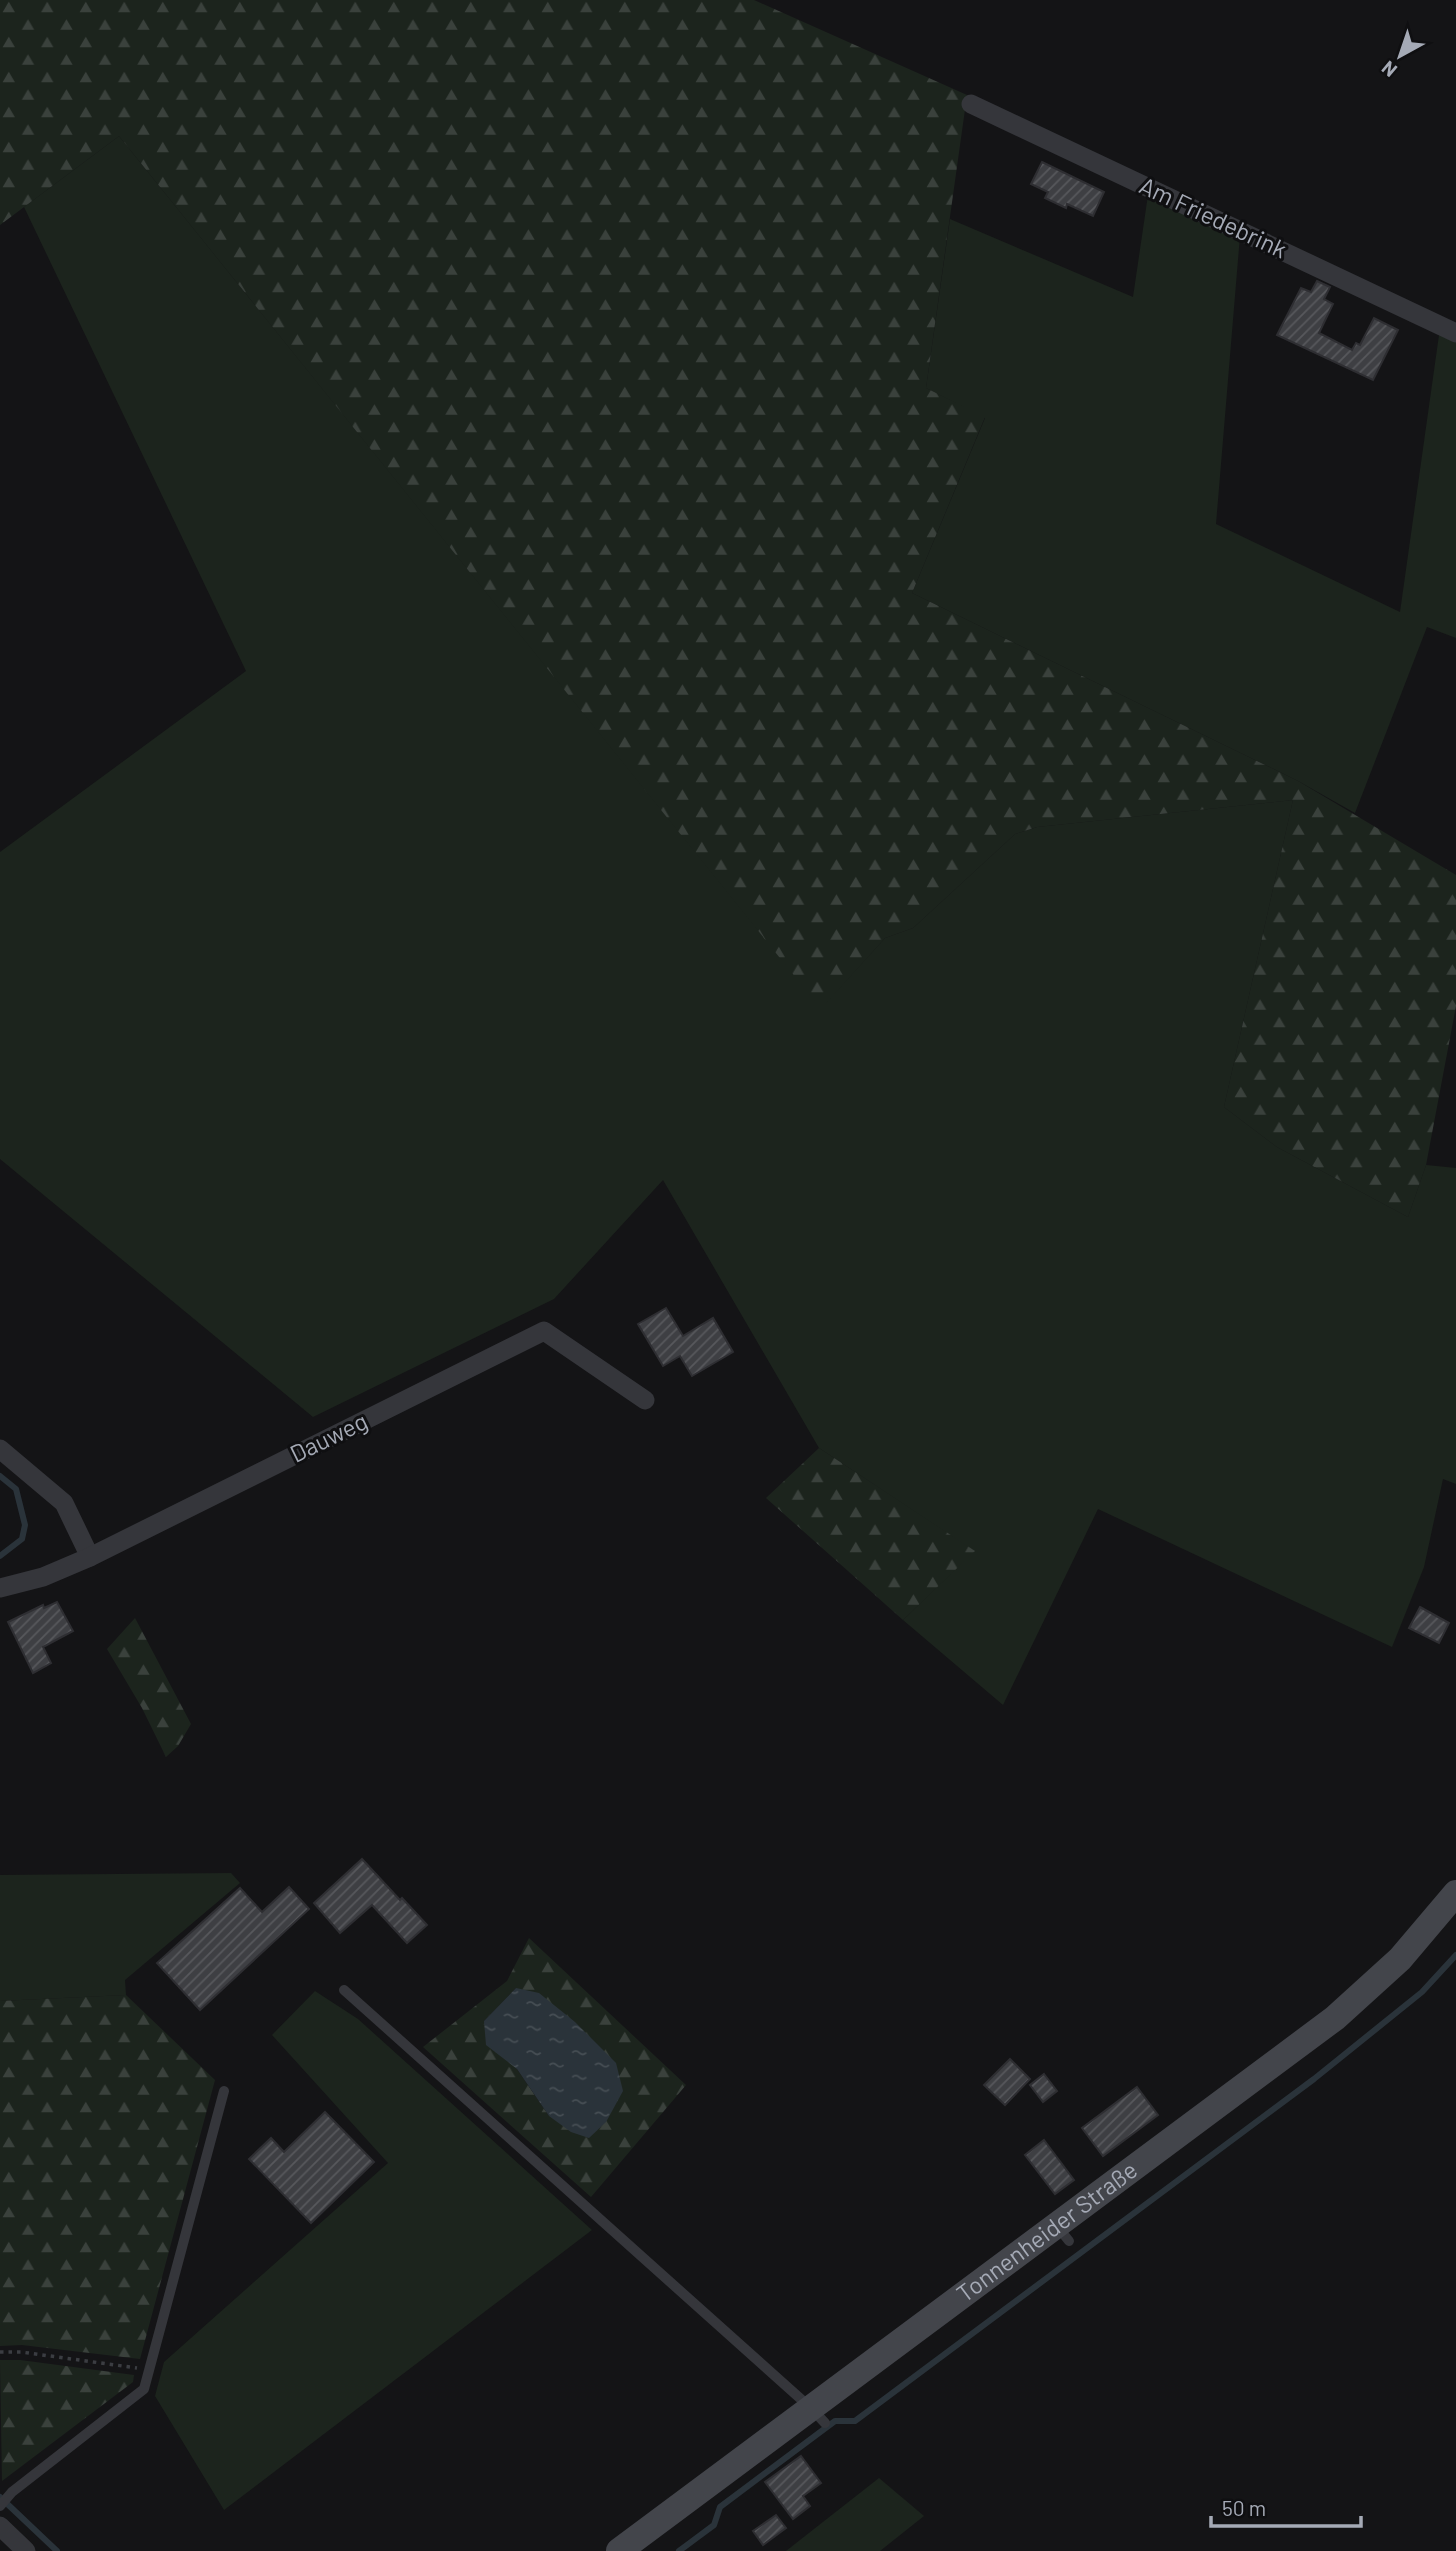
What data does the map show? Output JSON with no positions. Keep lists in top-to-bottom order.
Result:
{
  "streets": {
    "street": ["Am Friedebrink", "Dauweg", "Tonnenheider Straße"]
  },
  "scale_bar": "50 m",
  "north": "bottom left"
}
